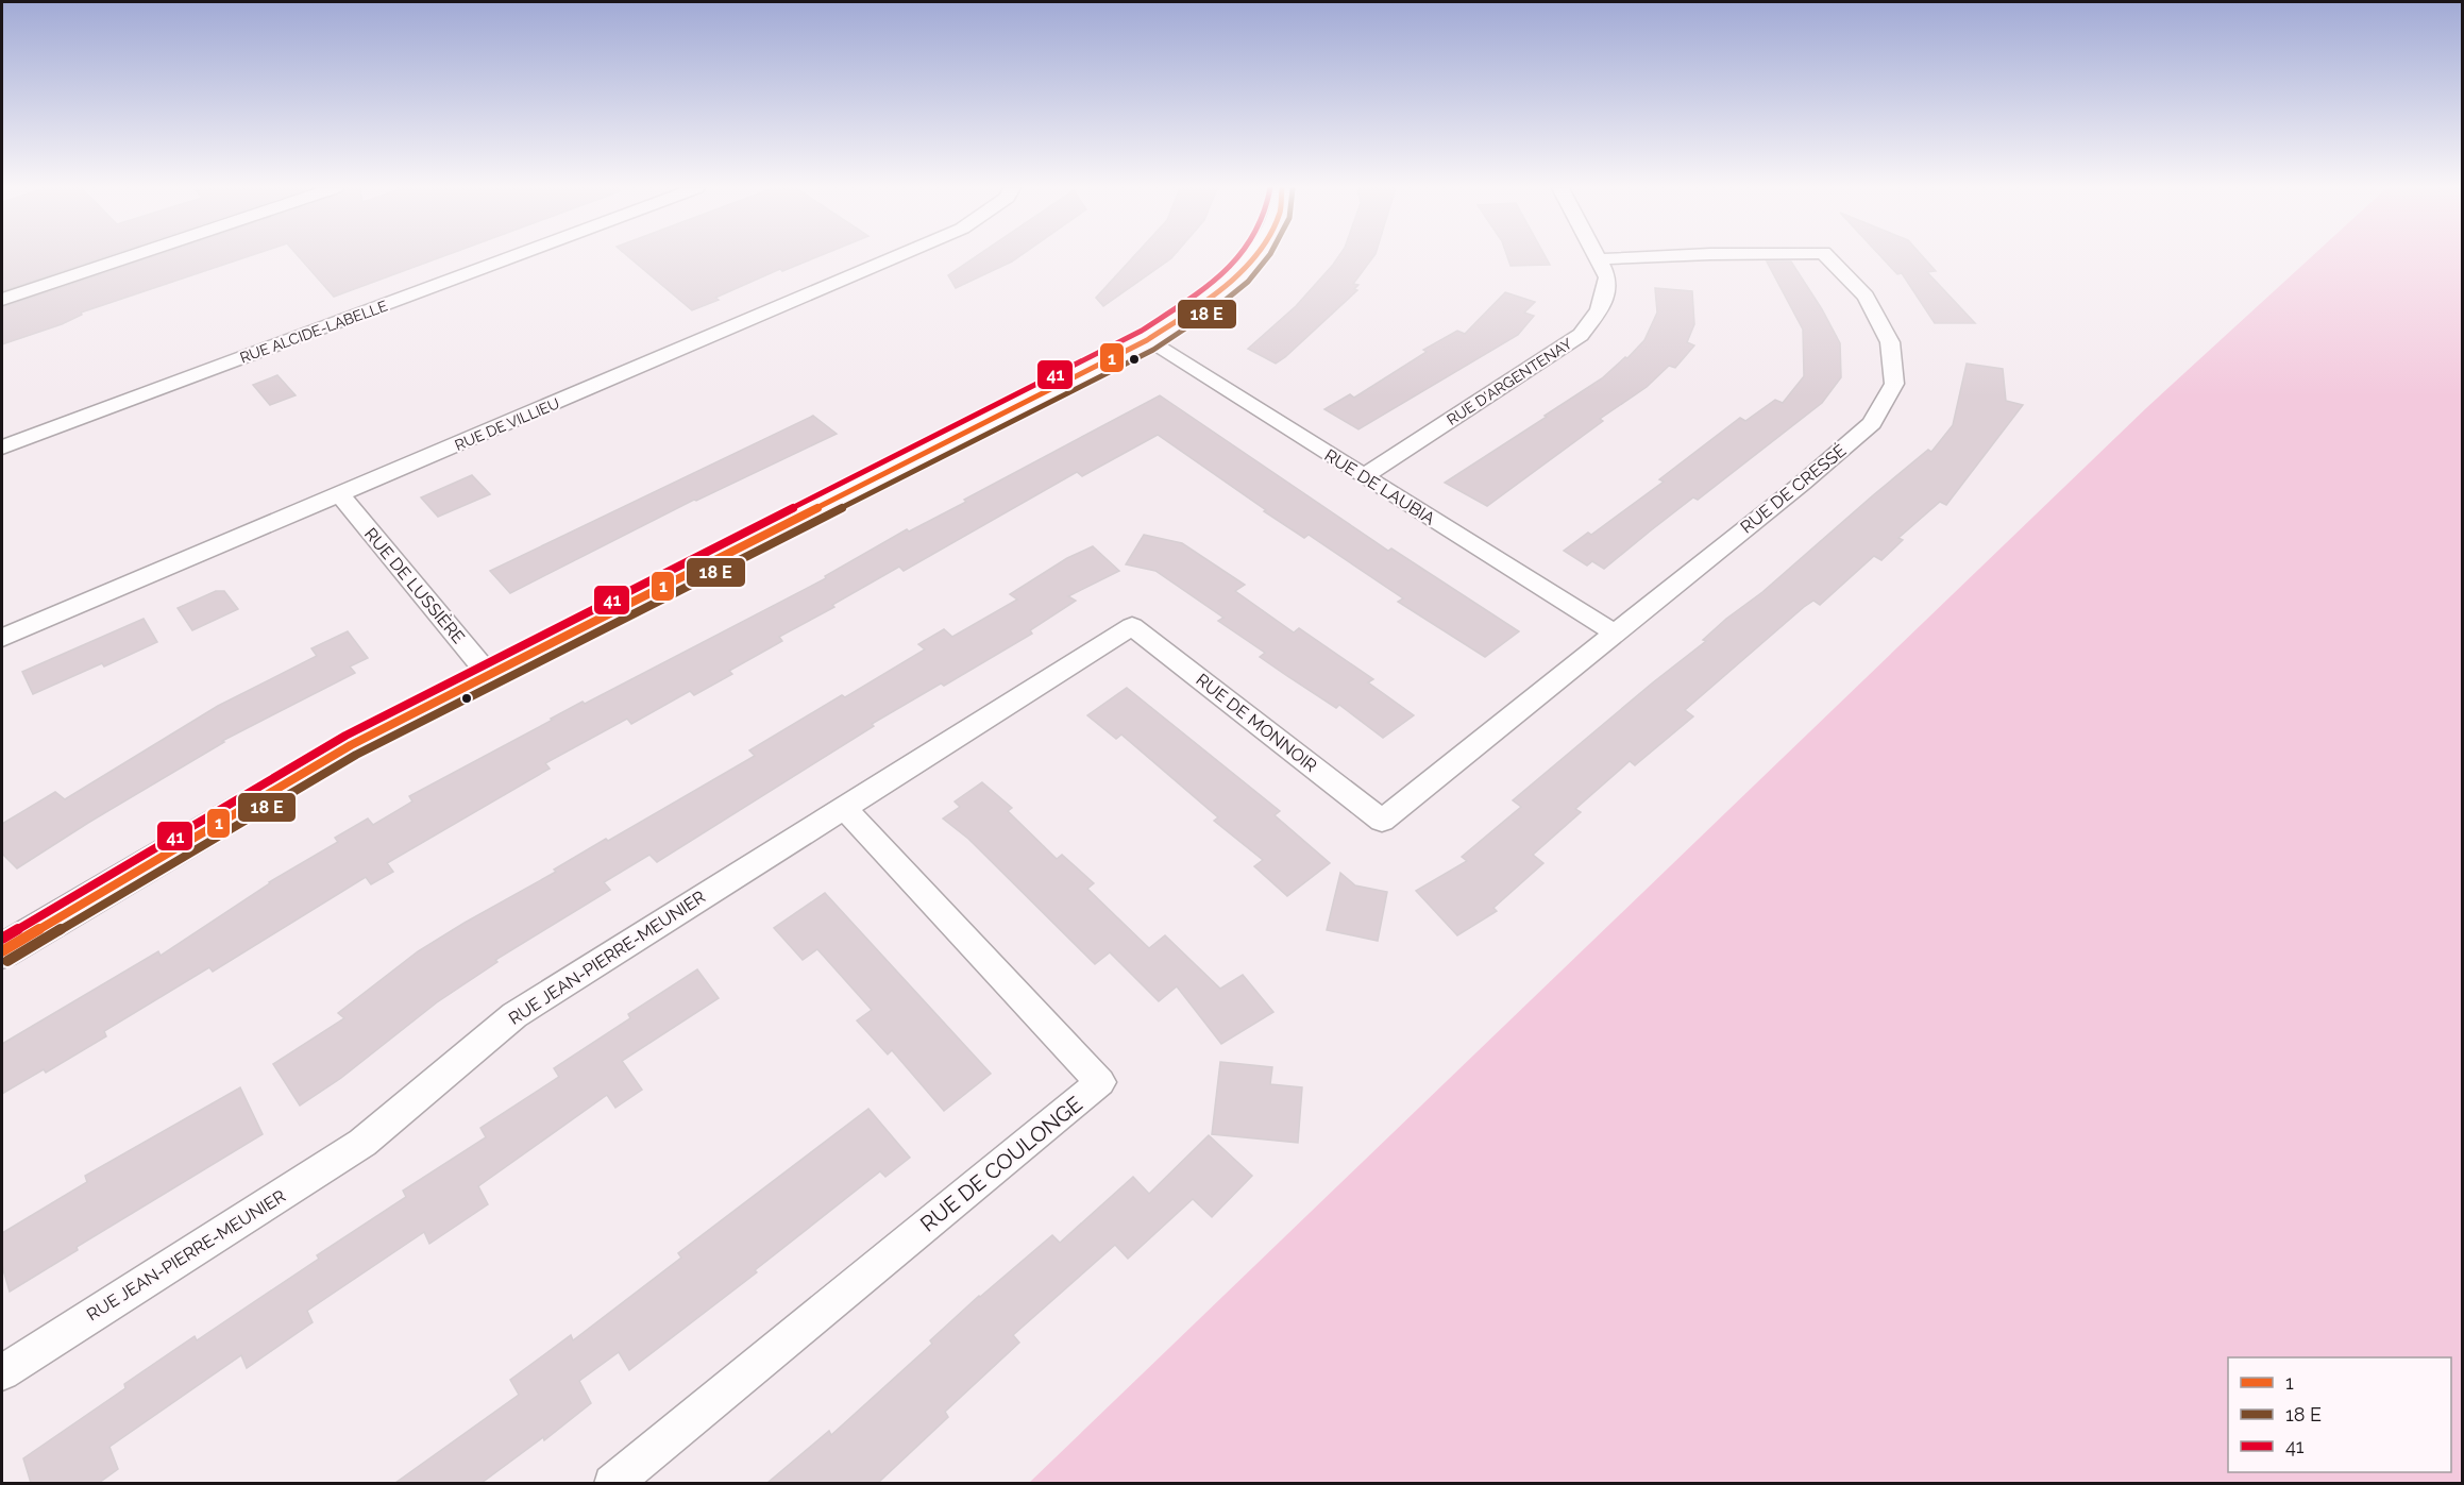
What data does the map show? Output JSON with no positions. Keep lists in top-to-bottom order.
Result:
{
  "streets": {
    "street": [
      "RUE ALCIDE-LABELLE",
      "RUE D'ARGENTENAY",
      "RUE DE VILLIEU",
      "RUE DE LAUBIA",
      "RUE DE CRESSÉ",
      "RUE DE LUSSIÈRE",
      "RUE DE MONNOIR",
      "RUE JEAN-PIERRE-MEUNIER",
      "RUE DE COULONGE"
    ]
  },
  "crossings": [
    ["RUE D'ARGENTENAY", "RUE DE LAUBIA"],
    ["RUE D'ARGENTENAY", "RUE DE CRESSÉ"],
    ["RUE DE VILLIEU", "RUE DE LUSSIÈRE"],
    ["RUE DE LAUBIA", "RUE DE CRESSÉ"],
    ["RUE DE CRESSÉ", "RUE DE MONNOIR"],
    ["RUE DE MONNOIR", "RUE JEAN-PIERRE-MEUNIER"],
    ["RUE JEAN-PIERRE-MEUNIER", "RUE DE COULONGE"]
  ],
  "lines": ["transit line 1", "transit line 41"],
  "legend": ["1", "18 E", "41"]
}
